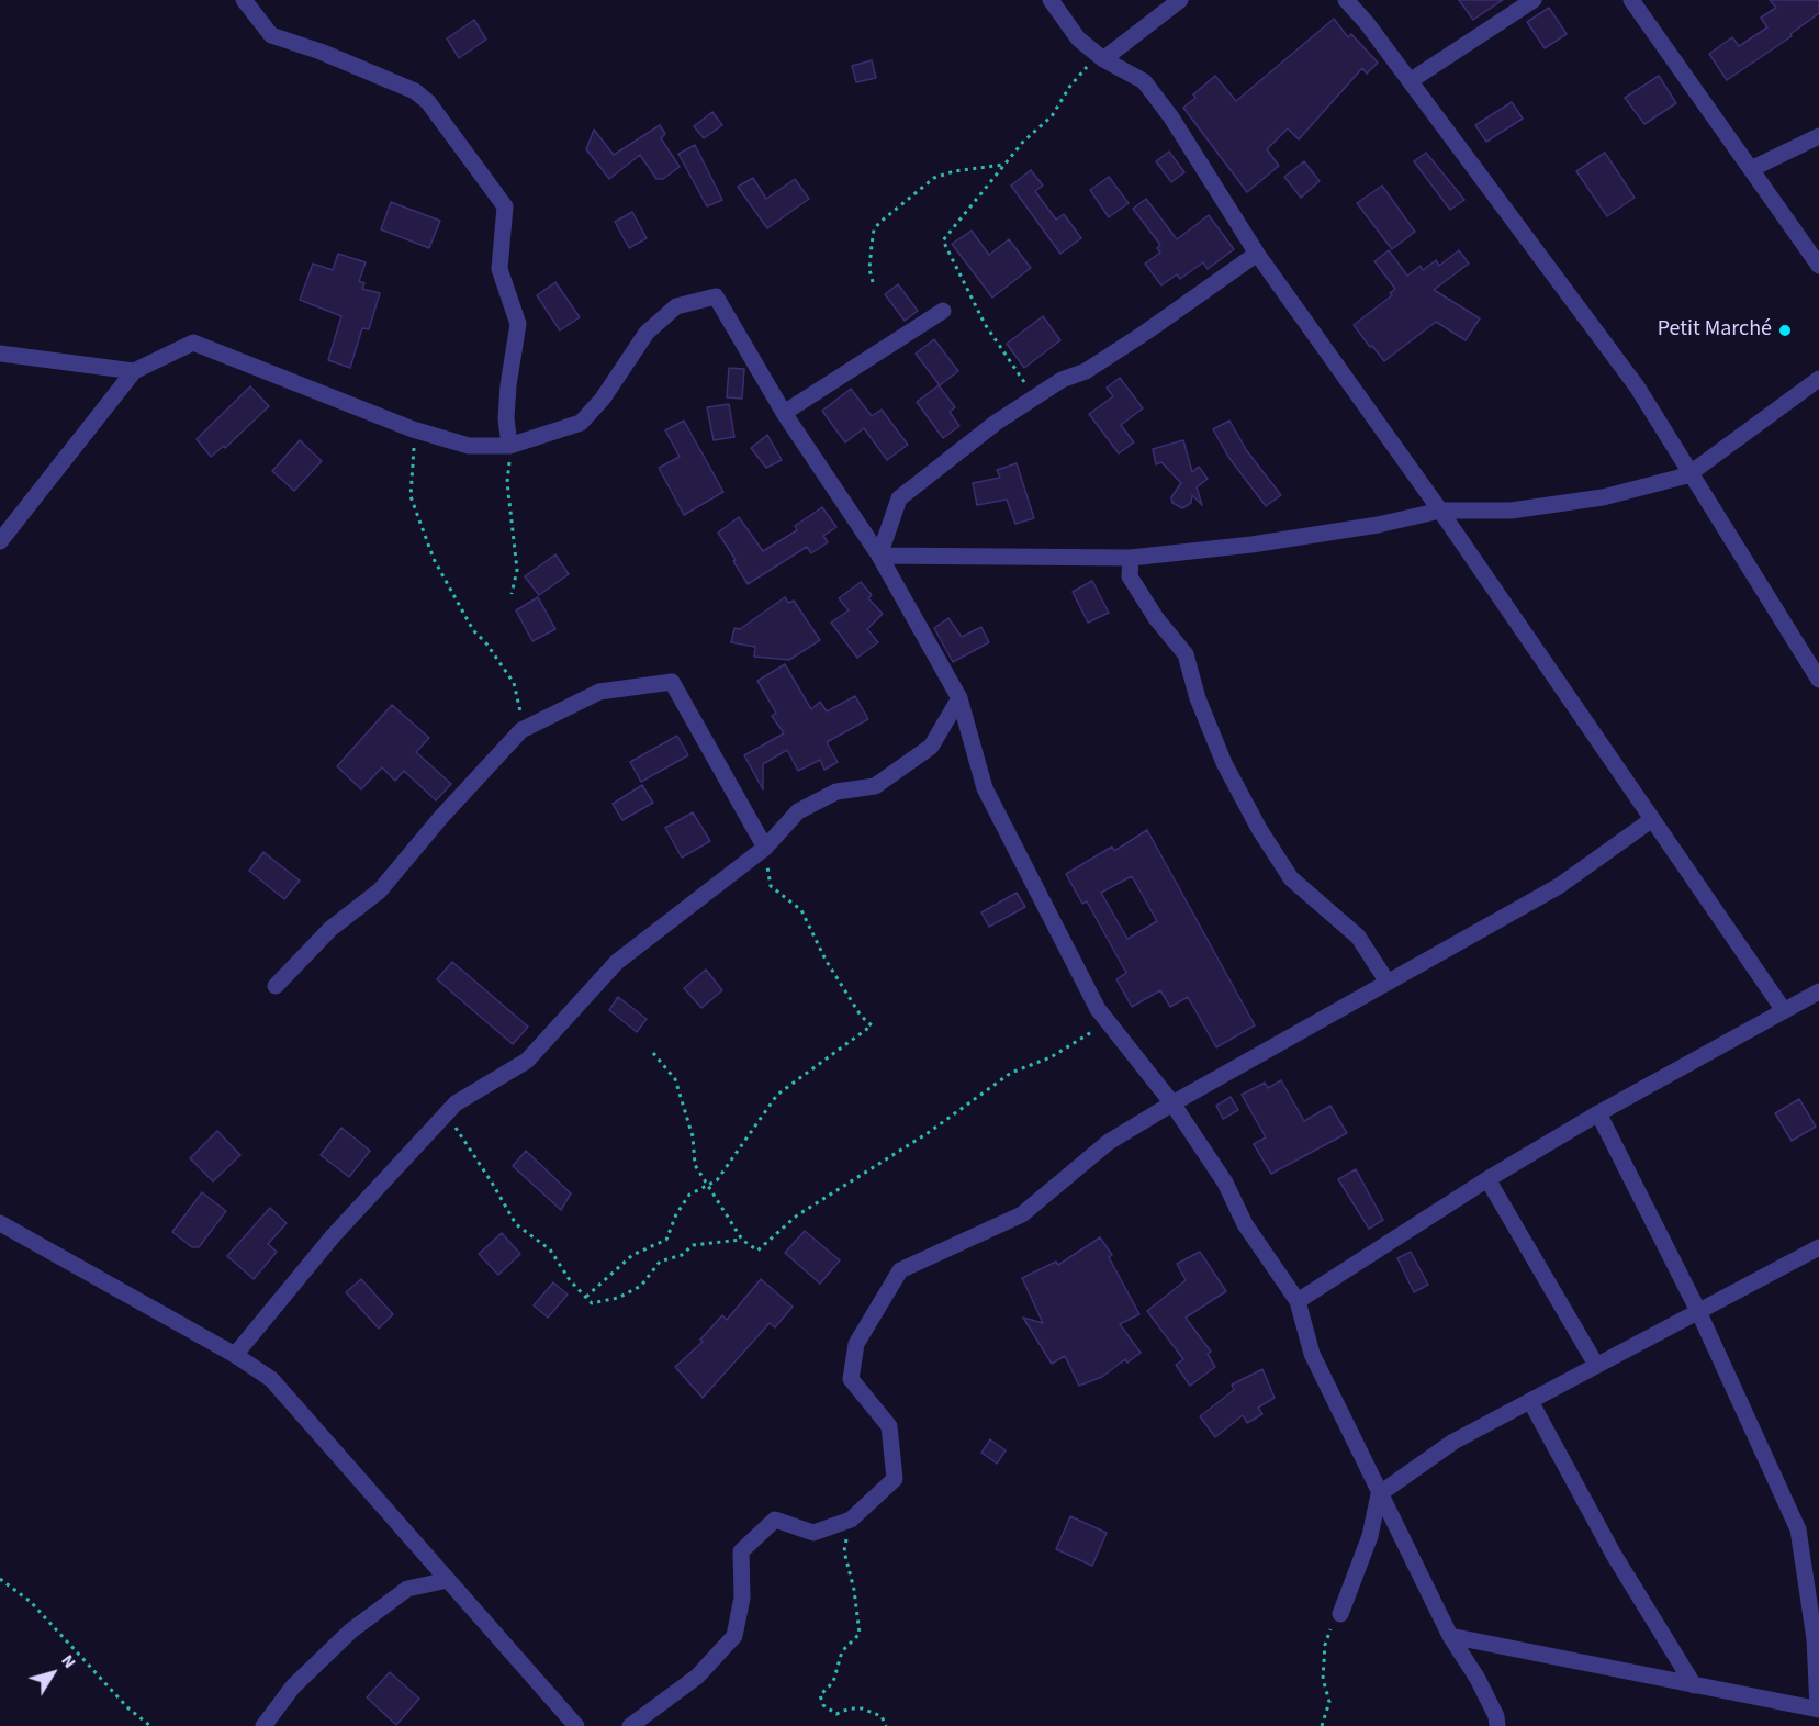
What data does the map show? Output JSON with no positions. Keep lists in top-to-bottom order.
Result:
{
  "places": ["Petit Marché"],
  "north": "top right"
}
